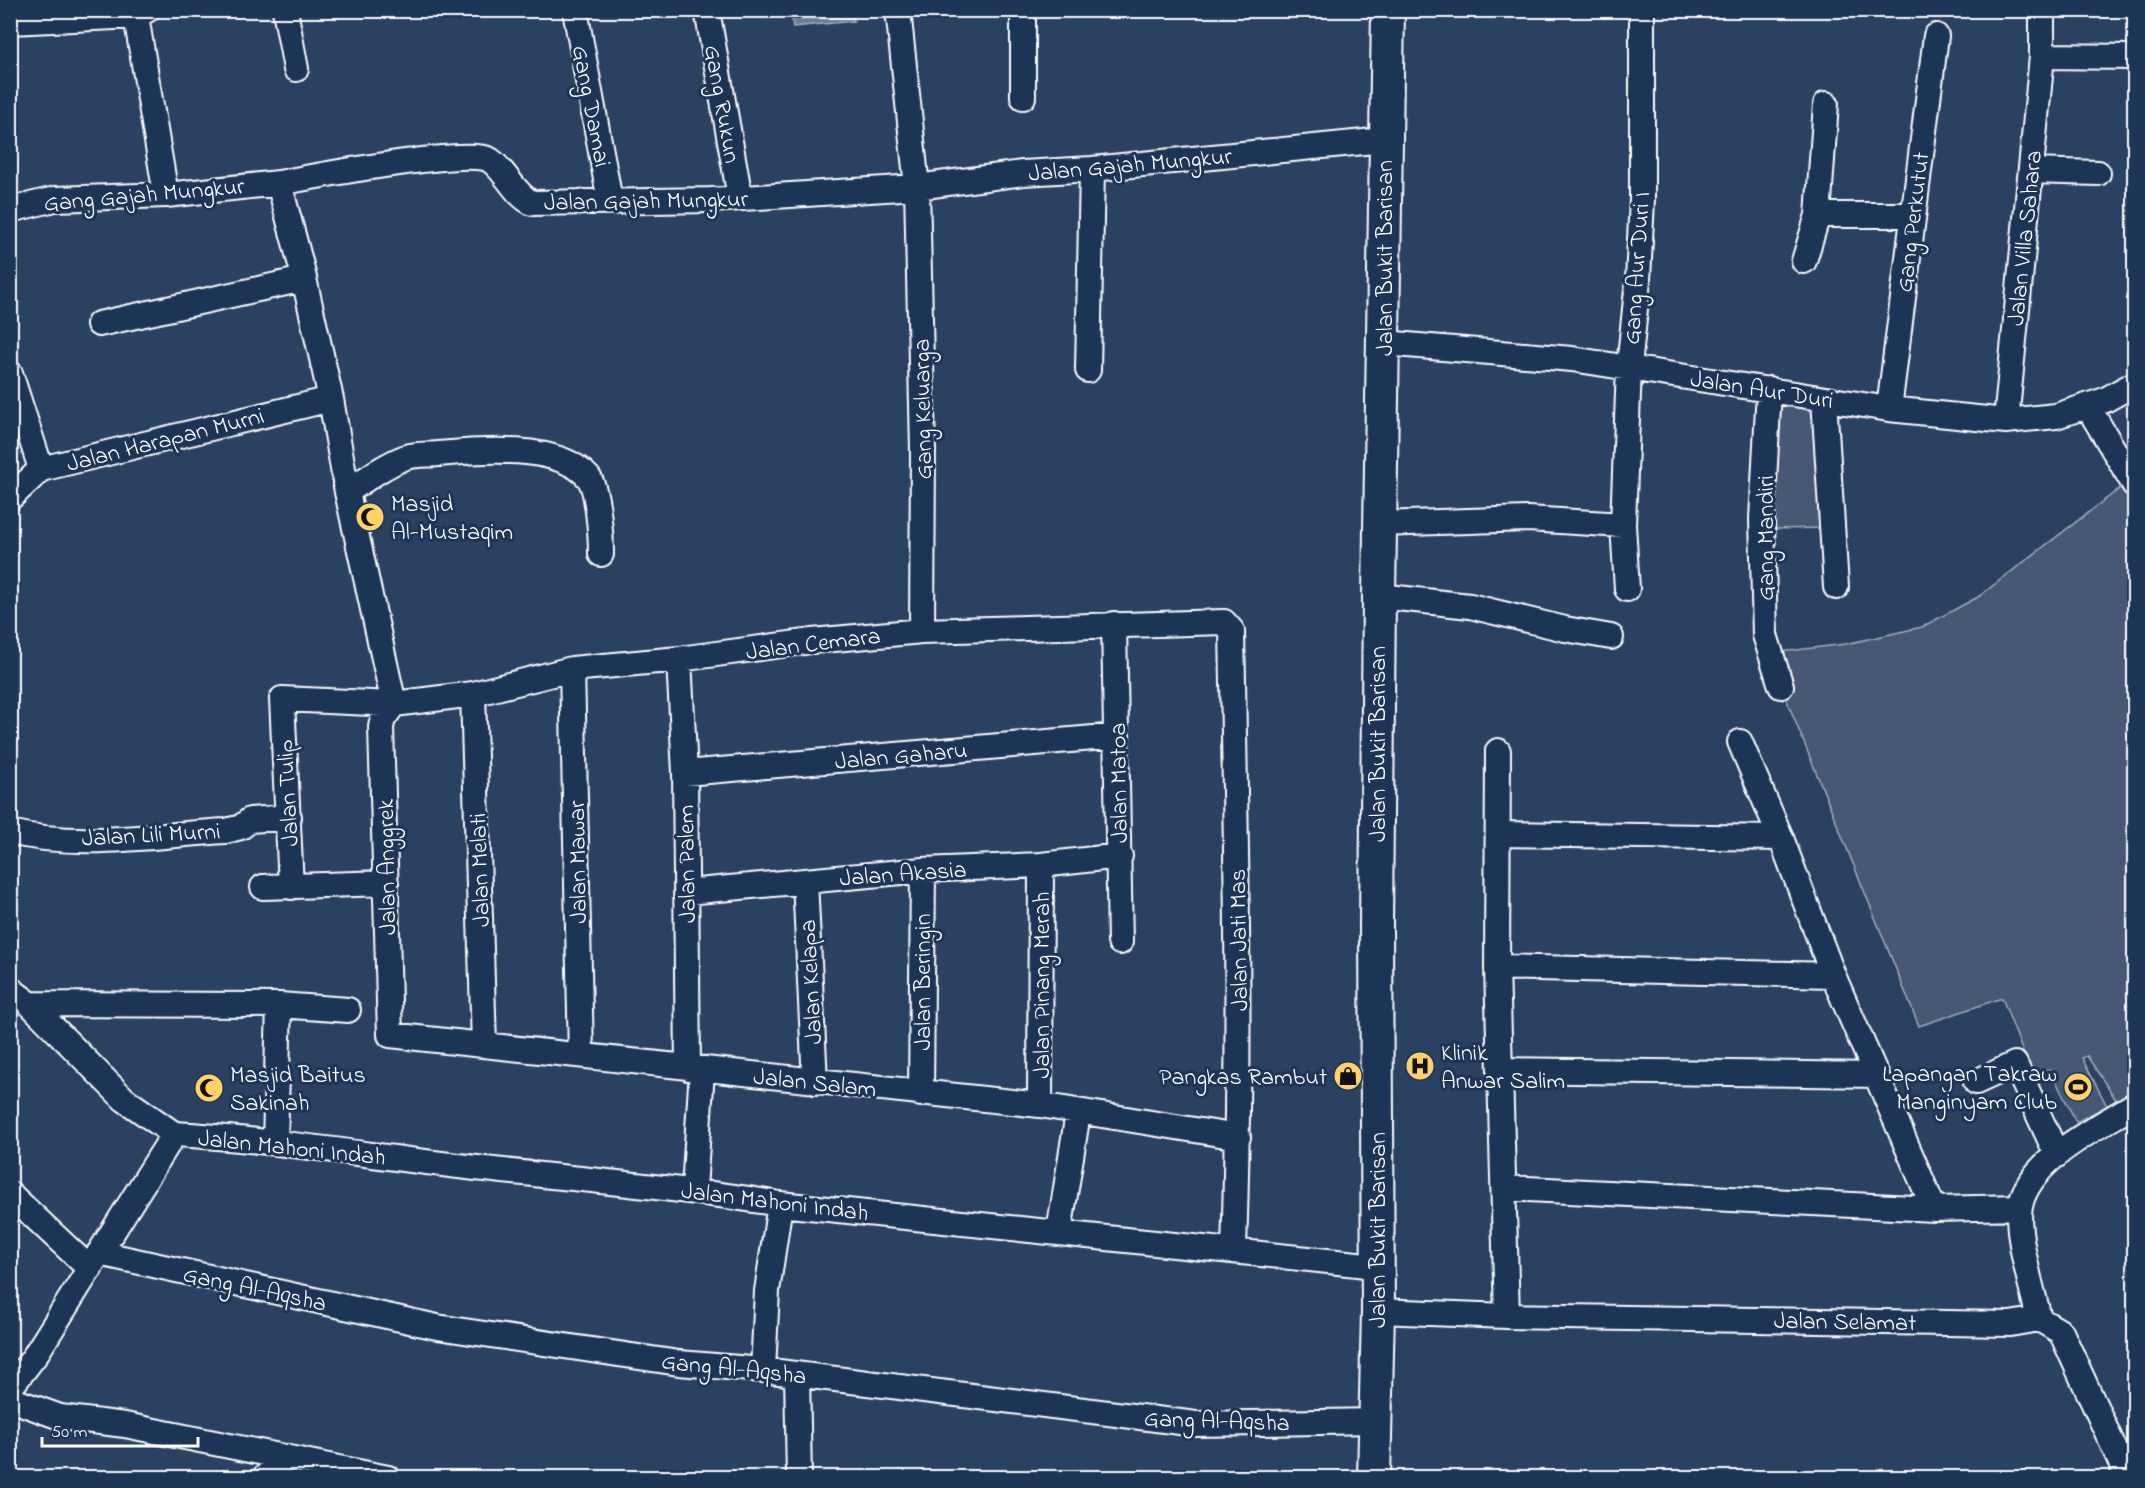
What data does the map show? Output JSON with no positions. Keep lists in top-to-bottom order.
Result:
{
  "streets": {
    "main road": ["Jalan Bukit Barisan"],
    "street": [
      "Gang Rukun",
      "Gang Damai",
      "Jalan Gajah Mungkur",
      "Gang Gajah Mungkur",
      "Gang Perkutut",
      "Jalan Villa Sahara",
      "Gang Aur Duri I",
      "Jalan Aur Duri",
      "Gang Keluarga",
      "Jalan Harapan Murni",
      "Gang Mandiri",
      "Jalan Cemara",
      "Jalan Gaharu",
      "Jalan Matoa",
      "Jalan Tulip",
      "Jalan Lili Murni",
      "Jalan Mawar",
      "Jalan Palem",
      "Jalan Anggrek",
      "Jalan Melati",
      "Jalan Akasia",
      "Jalan Jati Mas",
      "Jalan Kelapa",
      "Jalan Beringin",
      "Jalan Pinang Merah",
      "Jalan Salam",
      "Jalan Mahoni Indah",
      "Gang Al-Aqsha",
      "Jalan Selamat"
    ]
  },
  "crossings": [
    ["Gang Rukun", "Jalan Gajah Mungkur"],
    ["Gang Damai", "Jalan Gajah Mungkur"],
    ["Jalan Gajah Mungkur", "Gang Gajah Mungkur"],
    ["Jalan Gajah Mungkur", "Jalan Bukit Barisan"],
    ["Jalan Gajah Mungkur", "Gang Keluarga"],
    ["Gang Perkutut", "Jalan Aur Duri"],
    ["Jalan Villa Sahara", "Jalan Aur Duri"],
    ["Jalan Bukit Barisan", "Jalan Aur Duri"],
    ["Jalan Bukit Barisan", "Jalan Mahoni Indah"],
    ["Jalan Bukit Barisan", "Gang Al-Aqsha"],
    ["Jalan Bukit Barisan", "Jalan Selamat"],
    ["Gang Aur Duri I", "Jalan Aur Duri"],
    ["Jalan Aur Duri", "Gang Mandiri"],
    ["Gang Keluarga", "Jalan Cemara"],
    ["Jalan Cemara", "Jalan Matoa"],
    ["Jalan Cemara", "Jalan Tulip"],
    ["Jalan Cemara", "Jalan Mawar"],
    ["Jalan Cemara", "Jalan Palem"],
    ["Jalan Cemara", "Jalan Anggrek"],
    ["Jalan Cemara", "Jalan Melati"],
    ["Jalan Cemara", "Jalan Jati Mas"],
    ["Jalan Gaharu", "Jalan Matoa"],
    ["Jalan Gaharu", "Jalan Palem"],
    ["Jalan Matoa", "Jalan Akasia"],
    ["Jalan Tulip", "Jalan Lili Murni"],
    ["Jalan Mawar", "Jalan Salam"],
    ["Jalan Palem", "Jalan Akasia"],
    ["Jalan Palem", "Jalan Salam"],
    ["Jalan Palem", "Jalan Mahoni Indah"],
    ["Jalan Anggrek", "Jalan Salam"],
    ["Jalan Melati", "Jalan Salam"],
    ["Jalan Akasia", "Jalan Kelapa"],
    ["Jalan Akasia", "Jalan Beringin"],
    ["Jalan Akasia", "Jalan Pinang Merah"],
    ["Jalan Jati Mas", "Jalan Salam"],
    ["Jalan Jati Mas", "Jalan Mahoni Indah"],
    ["Jalan Kelapa", "Jalan Salam"],
    ["Jalan Beringin", "Jalan Salam"],
    ["Jalan Pinang Merah", "Jalan Salam"]
  ],
  "places": {
    "mosque": ["Masjid Al-Mustaqim", "Masjid Baitus Sakinah"],
    "hospital": ["Klinik Anwar Salim"],
    "shop": ["Pangkas Rambut"],
    "sports": ["Lapangan Takraw Manginyam Club"]
  },
  "scale_bar": "50 m"
}
